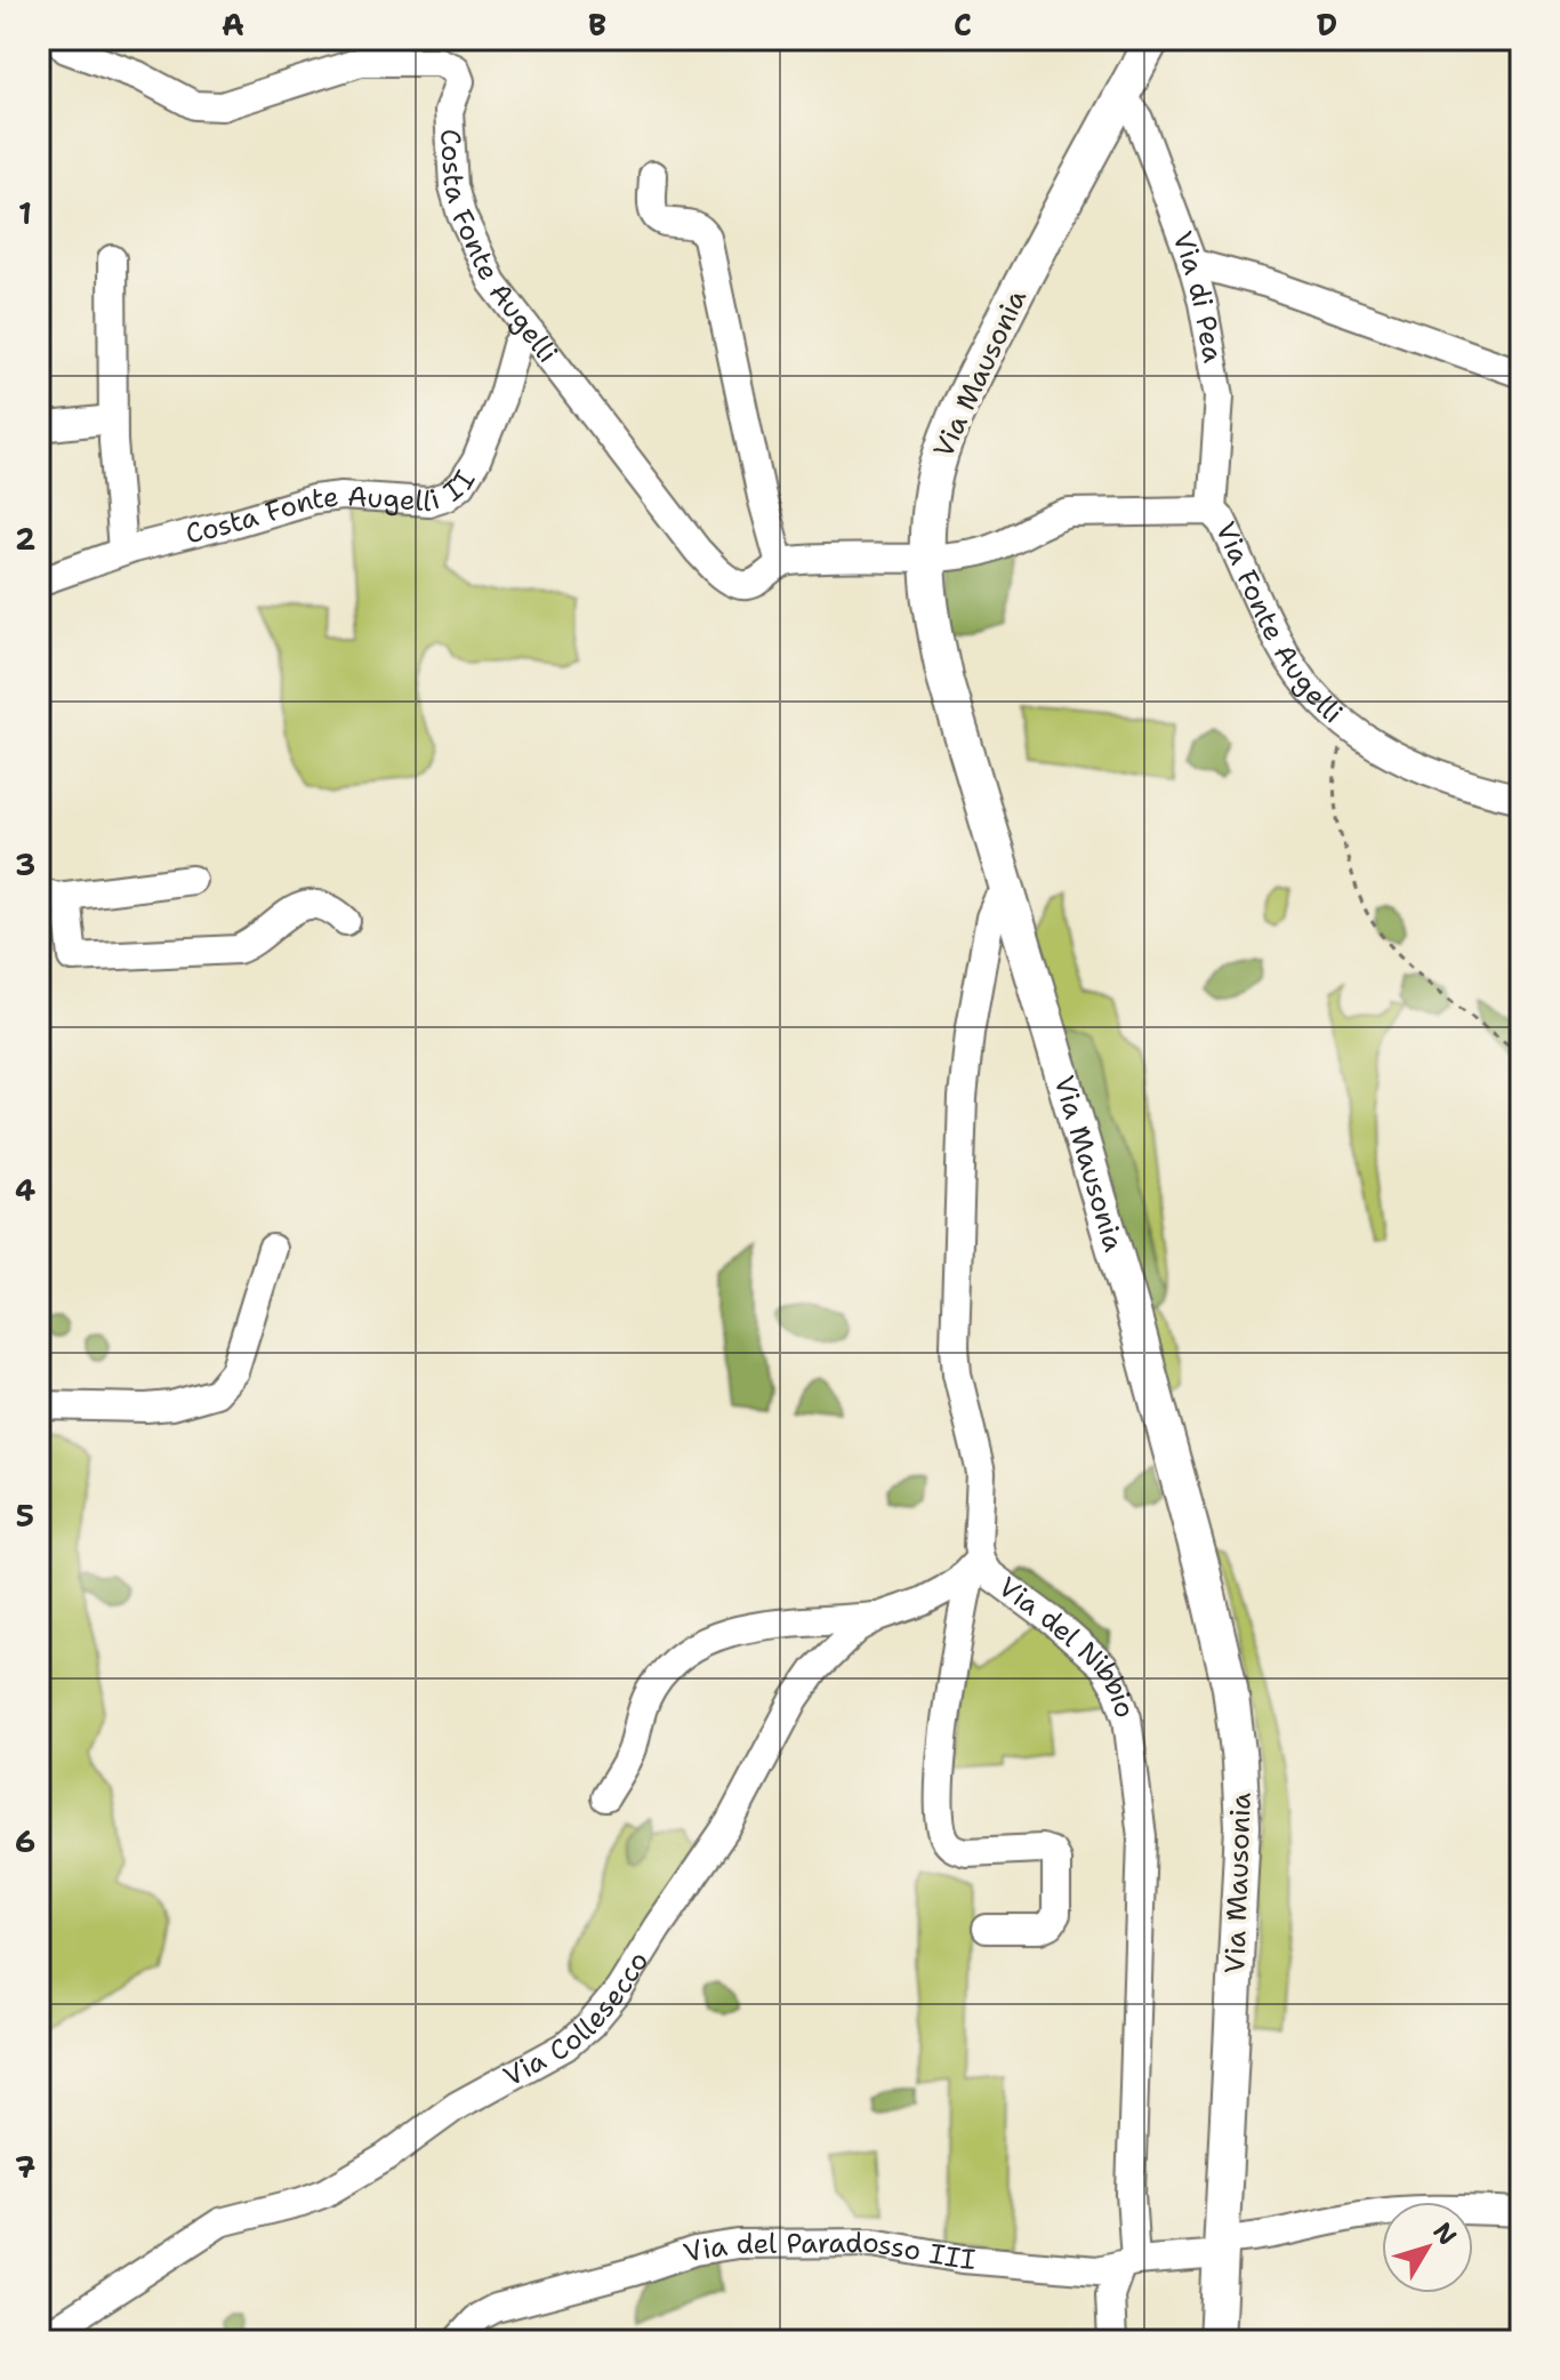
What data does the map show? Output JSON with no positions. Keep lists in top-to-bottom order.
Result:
{
  "streets": {
    "main road": ["Via Mausonia"],
    "street": [
      "Costa Fonte Augelli",
      "Via di Pea",
      "Costa Fonte Augelli II",
      "Via Fonte Augelli",
      "Via del Nibbio",
      "Via Collesecco",
      "Via del Paradosso III"
    ]
  },
  "crossings": [
    ["Costa Fonte Augelli", "Via Mausonia"],
    ["Costa Fonte Augelli", "Costa Fonte Augelli II"],
    ["Costa Fonte Augelli", "Via Fonte Augelli"],
    ["Via di Pea", "Via Mausonia"],
    ["Via di Pea", "Via Fonte Augelli"],
    ["Via Mausonia", "Via Fonte Augelli"],
    ["Via Mausonia", "Via del Nibbio"],
    ["Via Mausonia", "Via del Paradosso III"],
    ["Via del Nibbio", "Via Collesecco"],
    ["Via del Nibbio", "Via del Paradosso III"]
  ],
  "north": "top right",
  "grid": {
    "columns": [
      "A",
      "B",
      "C",
      "D"
    ],
    "rows": [
      "1",
      "2",
      "3",
      "4",
      "5",
      "6",
      "7"
    ]
  }
}
